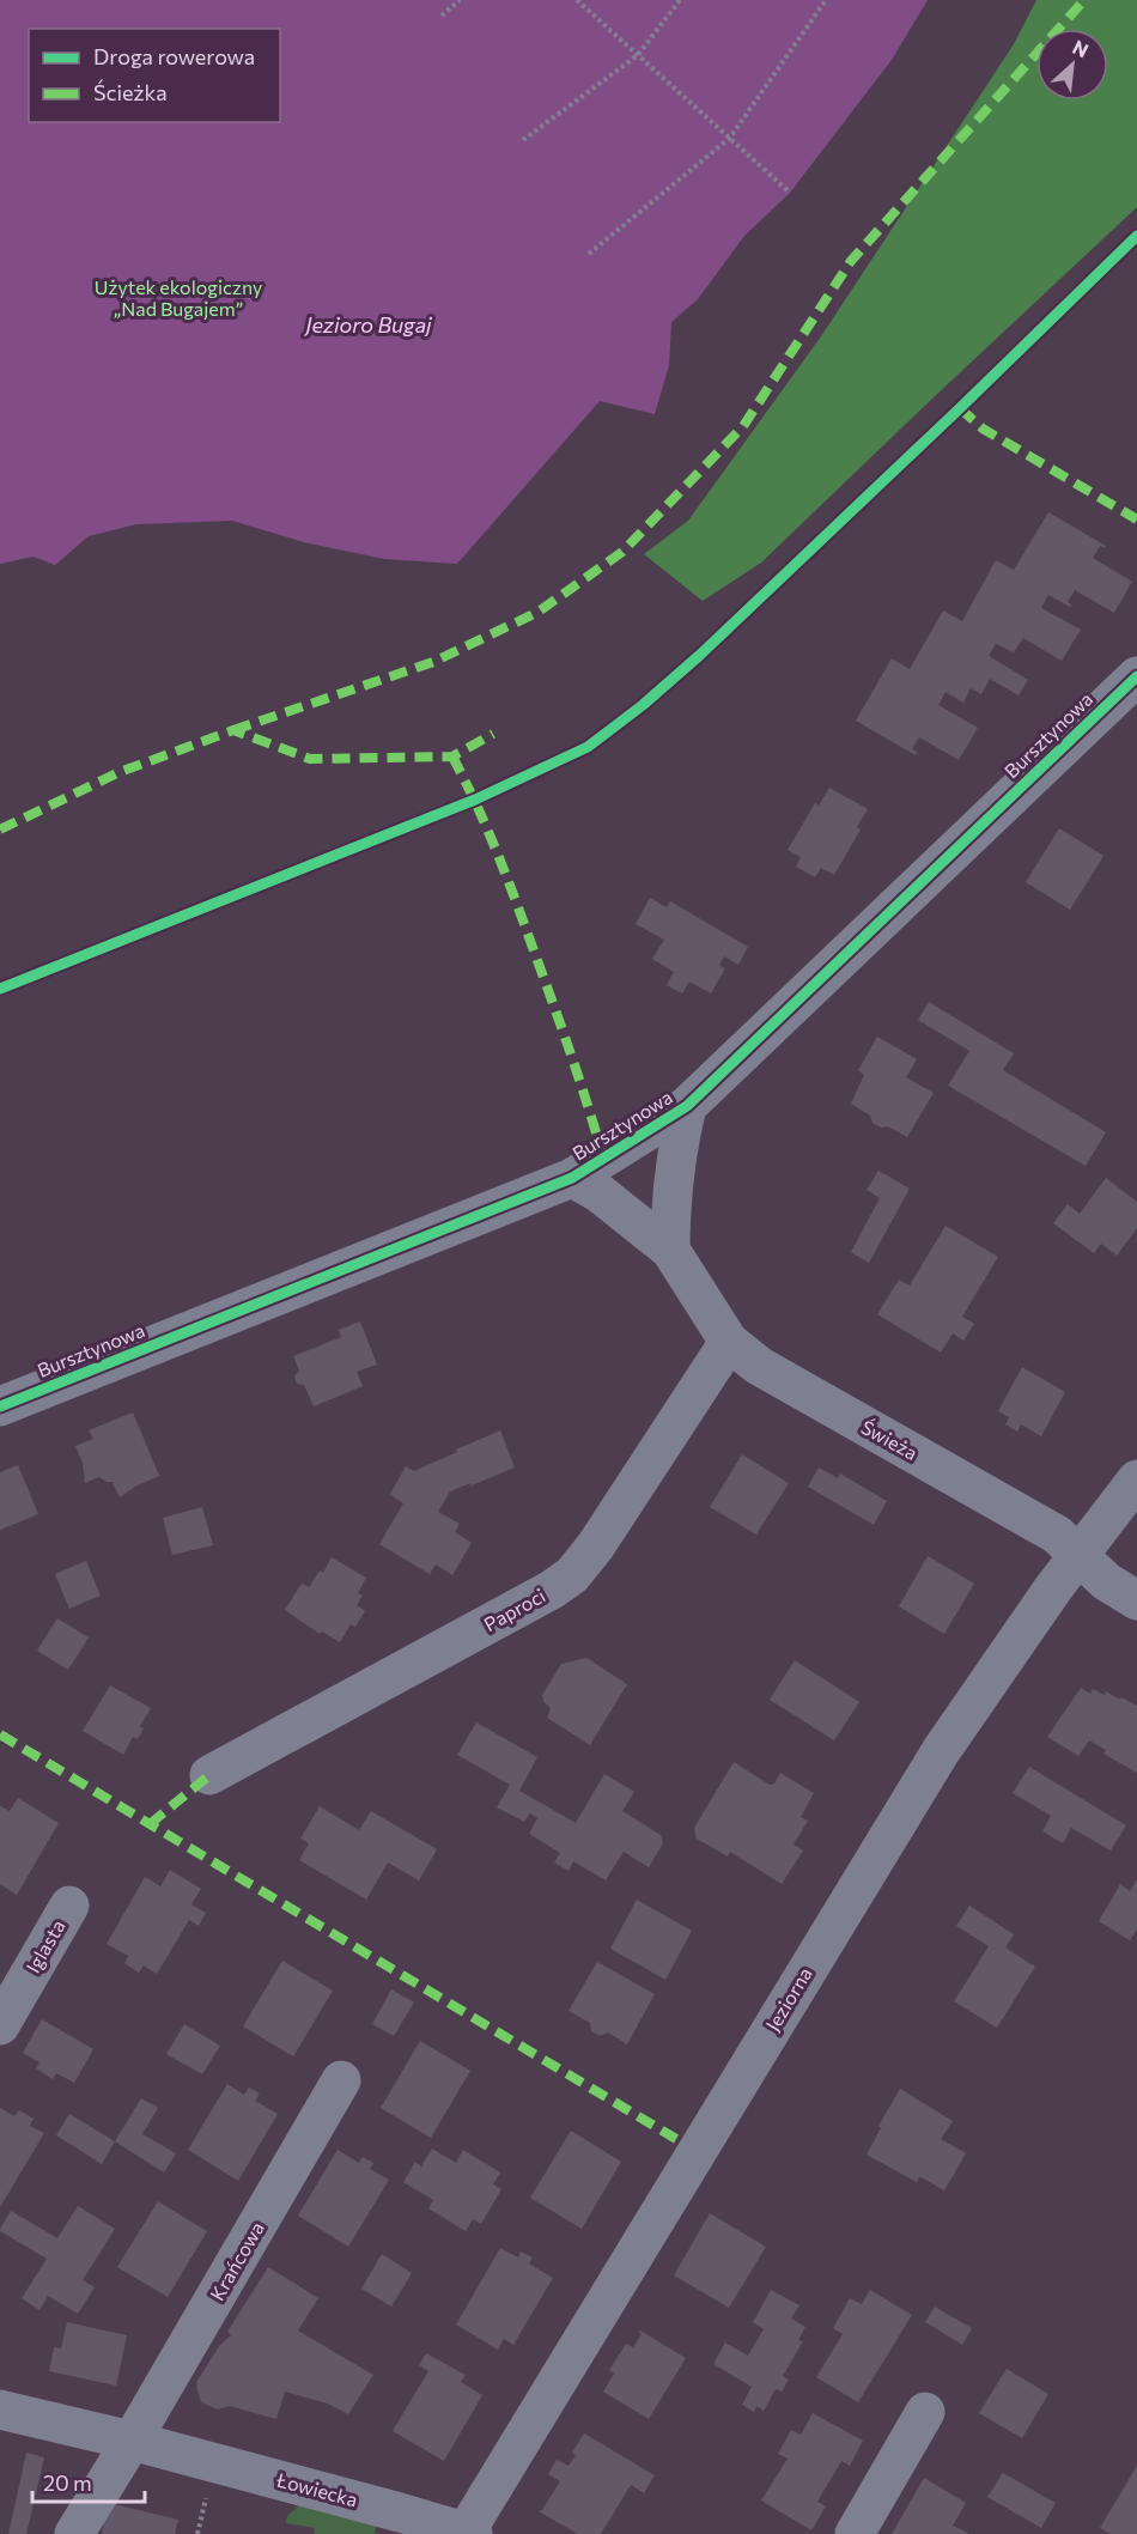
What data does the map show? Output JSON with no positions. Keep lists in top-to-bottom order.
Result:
{
  "streets": {
    "street": [
      "Bursztynowa",
      "Świeża",
      "Paproci",
      "Iglasta",
      "Jeziorna",
      "Krańcowa",
      "Łowiecka"
    ]
  },
  "crossings": [
    ["Bursztynowa", "Świeża"],
    ["Świeża", "Paproci"],
    ["Świeża", "Jeziorna"],
    ["Jeziorna", "Łowiecka"],
    ["Krańcowa", "Łowiecka"]
  ],
  "water": ["Jezioro Bugaj"],
  "parks": ["Użytek ekologiczny „Nad Bugajem”"],
  "legend": ["Droga rowerowa", "Ścieżka"],
  "scale_bar": "20 m",
  "north": "top right"
}
